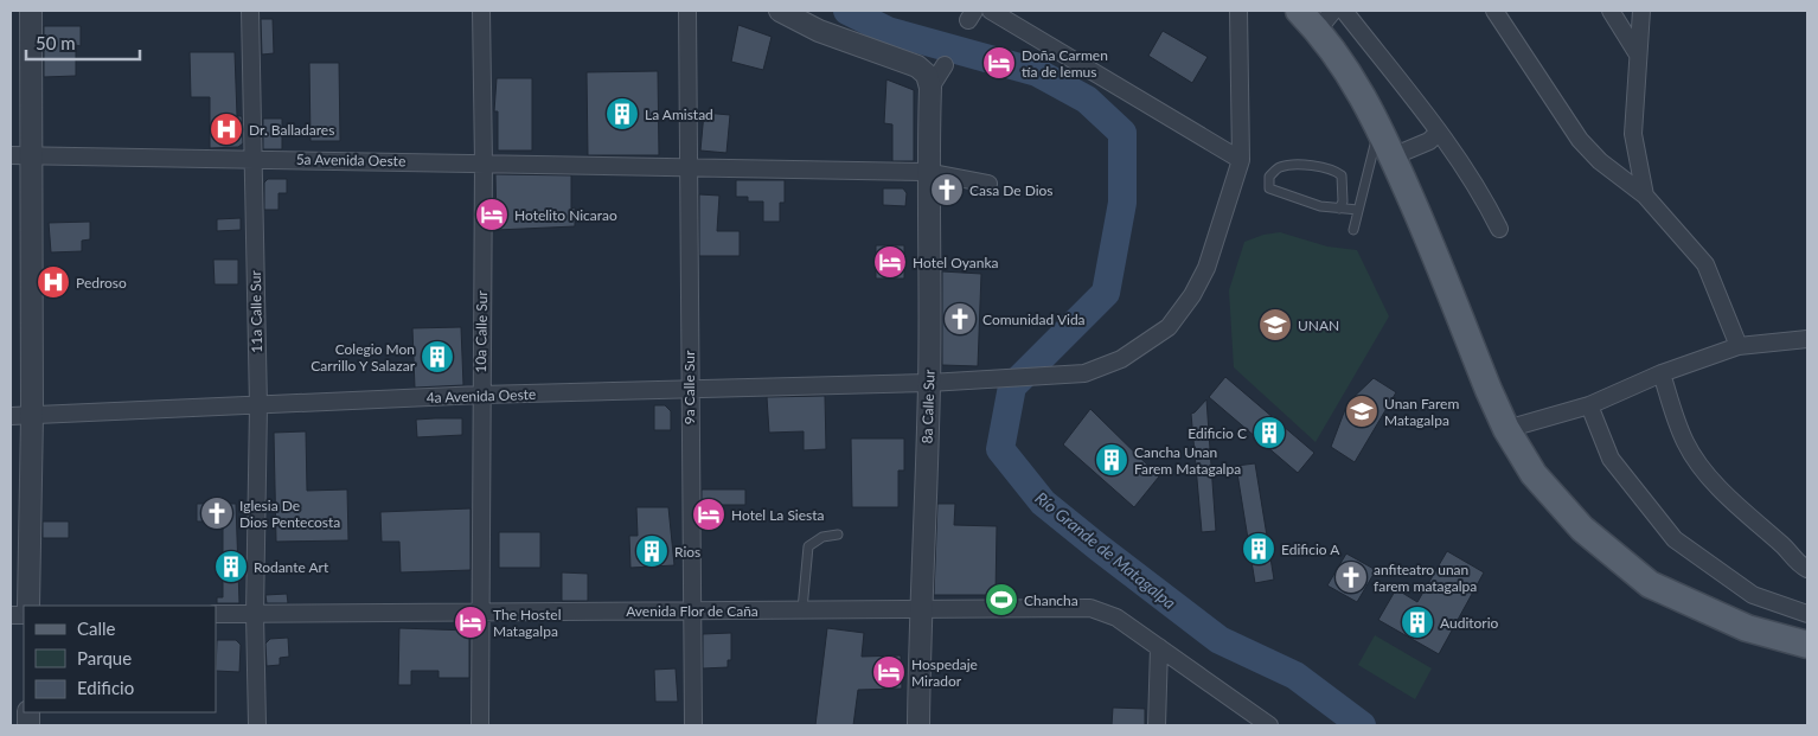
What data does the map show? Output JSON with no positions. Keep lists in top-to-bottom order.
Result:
{
  "streets": {
    "street": [
      "5a Avenida Oeste",
      "11a Calle Sur",
      "10a Calle Sur",
      "9a Calle Sur",
      "4a Avenida Oeste",
      "8a Calle Sur",
      "Avenida Flor de Caña"
    ]
  },
  "crossings": [
    ["5a Avenida Oeste", "11a Calle Sur"],
    ["5a Avenida Oeste", "10a Calle Sur"],
    ["5a Avenida Oeste", "9a Calle Sur"],
    ["5a Avenida Oeste", "8a Calle Sur"],
    ["11a Calle Sur", "4a Avenida Oeste"],
    ["11a Calle Sur", "Avenida Flor de Caña"],
    ["10a Calle Sur", "4a Avenida Oeste"],
    ["10a Calle Sur", "Avenida Flor de Caña"],
    ["9a Calle Sur", "4a Avenida Oeste"],
    ["9a Calle Sur", "Avenida Flor de Caña"],
    ["4a Avenida Oeste", "8a Calle Sur"],
    ["8a Calle Sur", "Avenida Flor de Caña"]
  ],
  "water": ["Río Grande de Matagalpa"],
  "places": {
    "hotel": [
      "Doña Carmen tía de lemus",
      "Hotelito Nicarao",
      "Hotel Oyanka",
      "Hotel La Siesta",
      "The Hostel Matagalpa",
      "Hospedaje Mirador"
    ],
    "building": [
      "La Amistad",
      "Colegio Mon Carrillo Y Salazar",
      "Edificio C",
      "Cancha Unan Farem Matagalpa",
      "Edificio A",
      "Rios",
      "Rodante Art",
      "Auditorio"
    ],
    "hospital": ["Dr. Balladares", "Pedroso"],
    "church": [
      "Casa De Dios",
      "Comunidad Vida",
      "Iglesia De Dios Pentecosta",
      "anfiteatro unan farem matagalpa"
    ],
    "school or university": ["UNAN", "Unan Farem Matagalpa"],
    "sports": ["Chancha"]
  },
  "legend": ["Calle", "Parque", "Edificio"],
  "scale_bar": "50 m"
}
